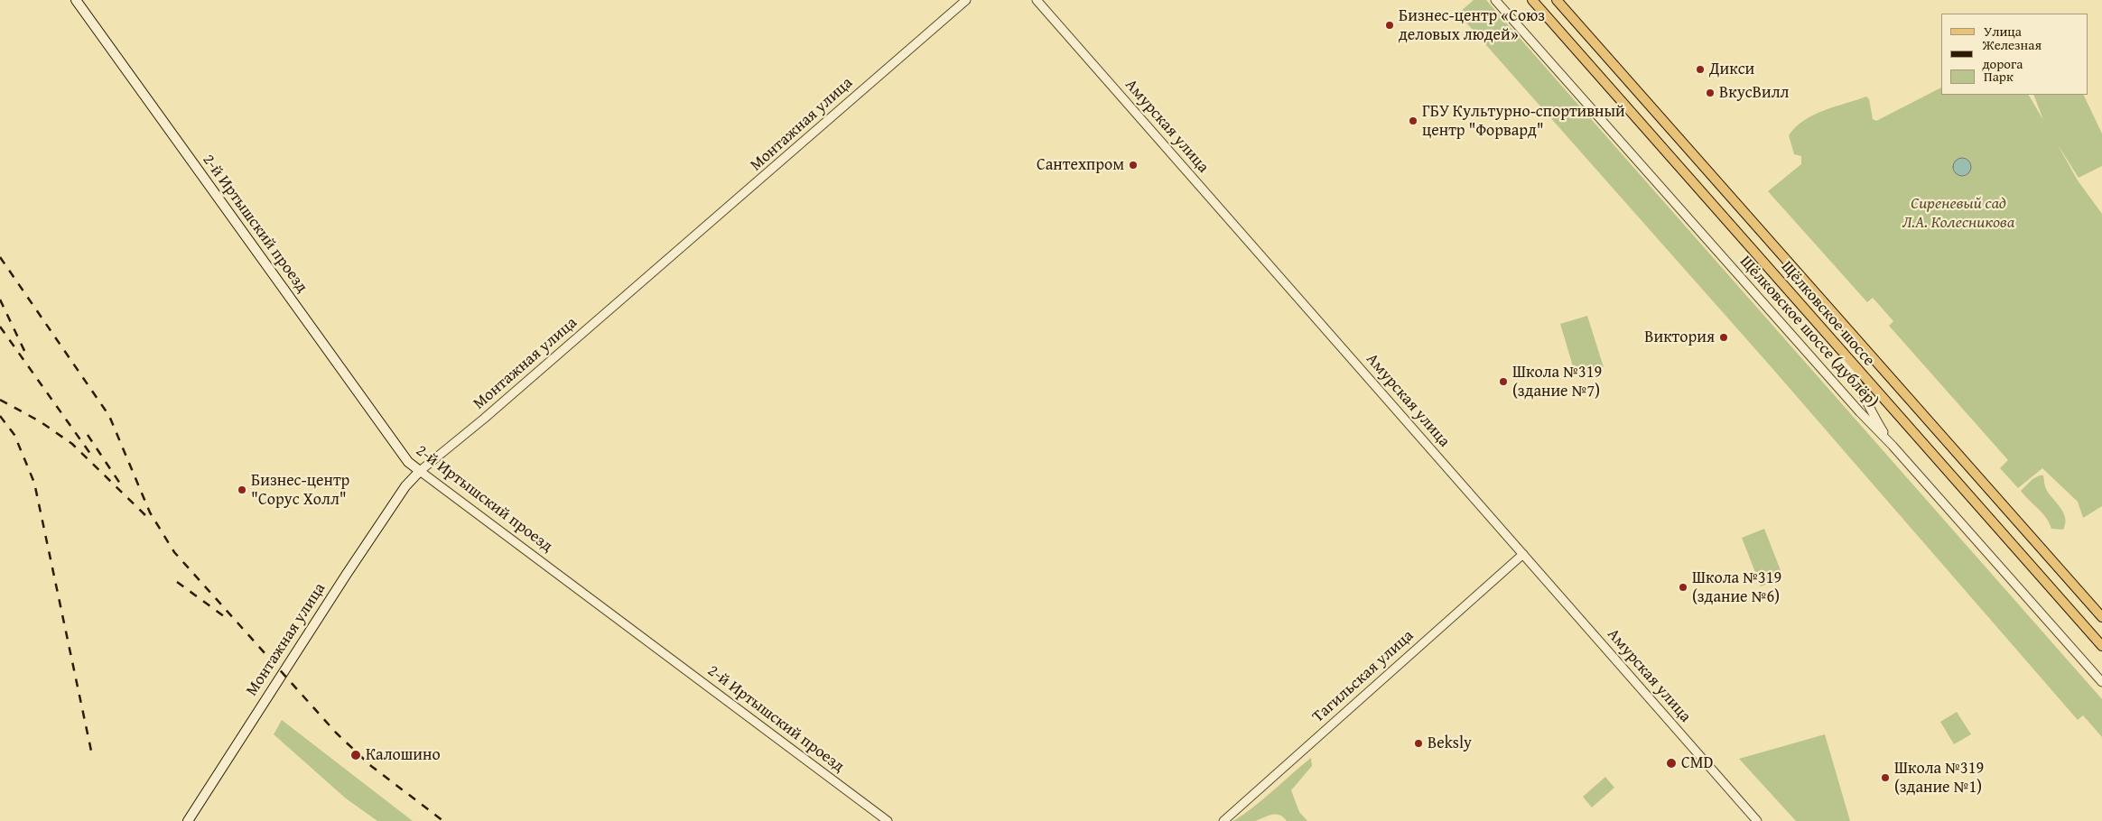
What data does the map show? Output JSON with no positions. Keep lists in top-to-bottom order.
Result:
{
  "streets": {
    "main road": ["Монтажная улица", "2-й Иртышский проезд", "Щёлковское шоссе"],
    "street": ["Амурская улица", "Щёлковское шоссе (дублёр)", "Тагильская улица"]
  },
  "crossings": [
    ["Монтажная улица", "2-й Иртышский проезд"],
    ["Амурская улица", "Тагильская улица"]
  ],
  "parks": ["Сиреневый сад Л.А. Колесникова"],
  "places": [
    "Бизнес-центр «Союз деловых людей»",
    "Дикси",
    "ВкусВилл",
    "ГБУ Культурно-спортивный центр \"Форвард\"",
    "Сантехпром",
    "Виктория",
    "Школа №319 (здание №7)",
    "Бизнес-центр \"Сорус Холл\"",
    "Школа №319 (здание №6)",
    "Beksly",
    "Калошино",
    "CMD",
    "Школа №319 (здание №1)"
  ],
  "legend": ["Улица", "Железная дорога", "Парк"]
}
